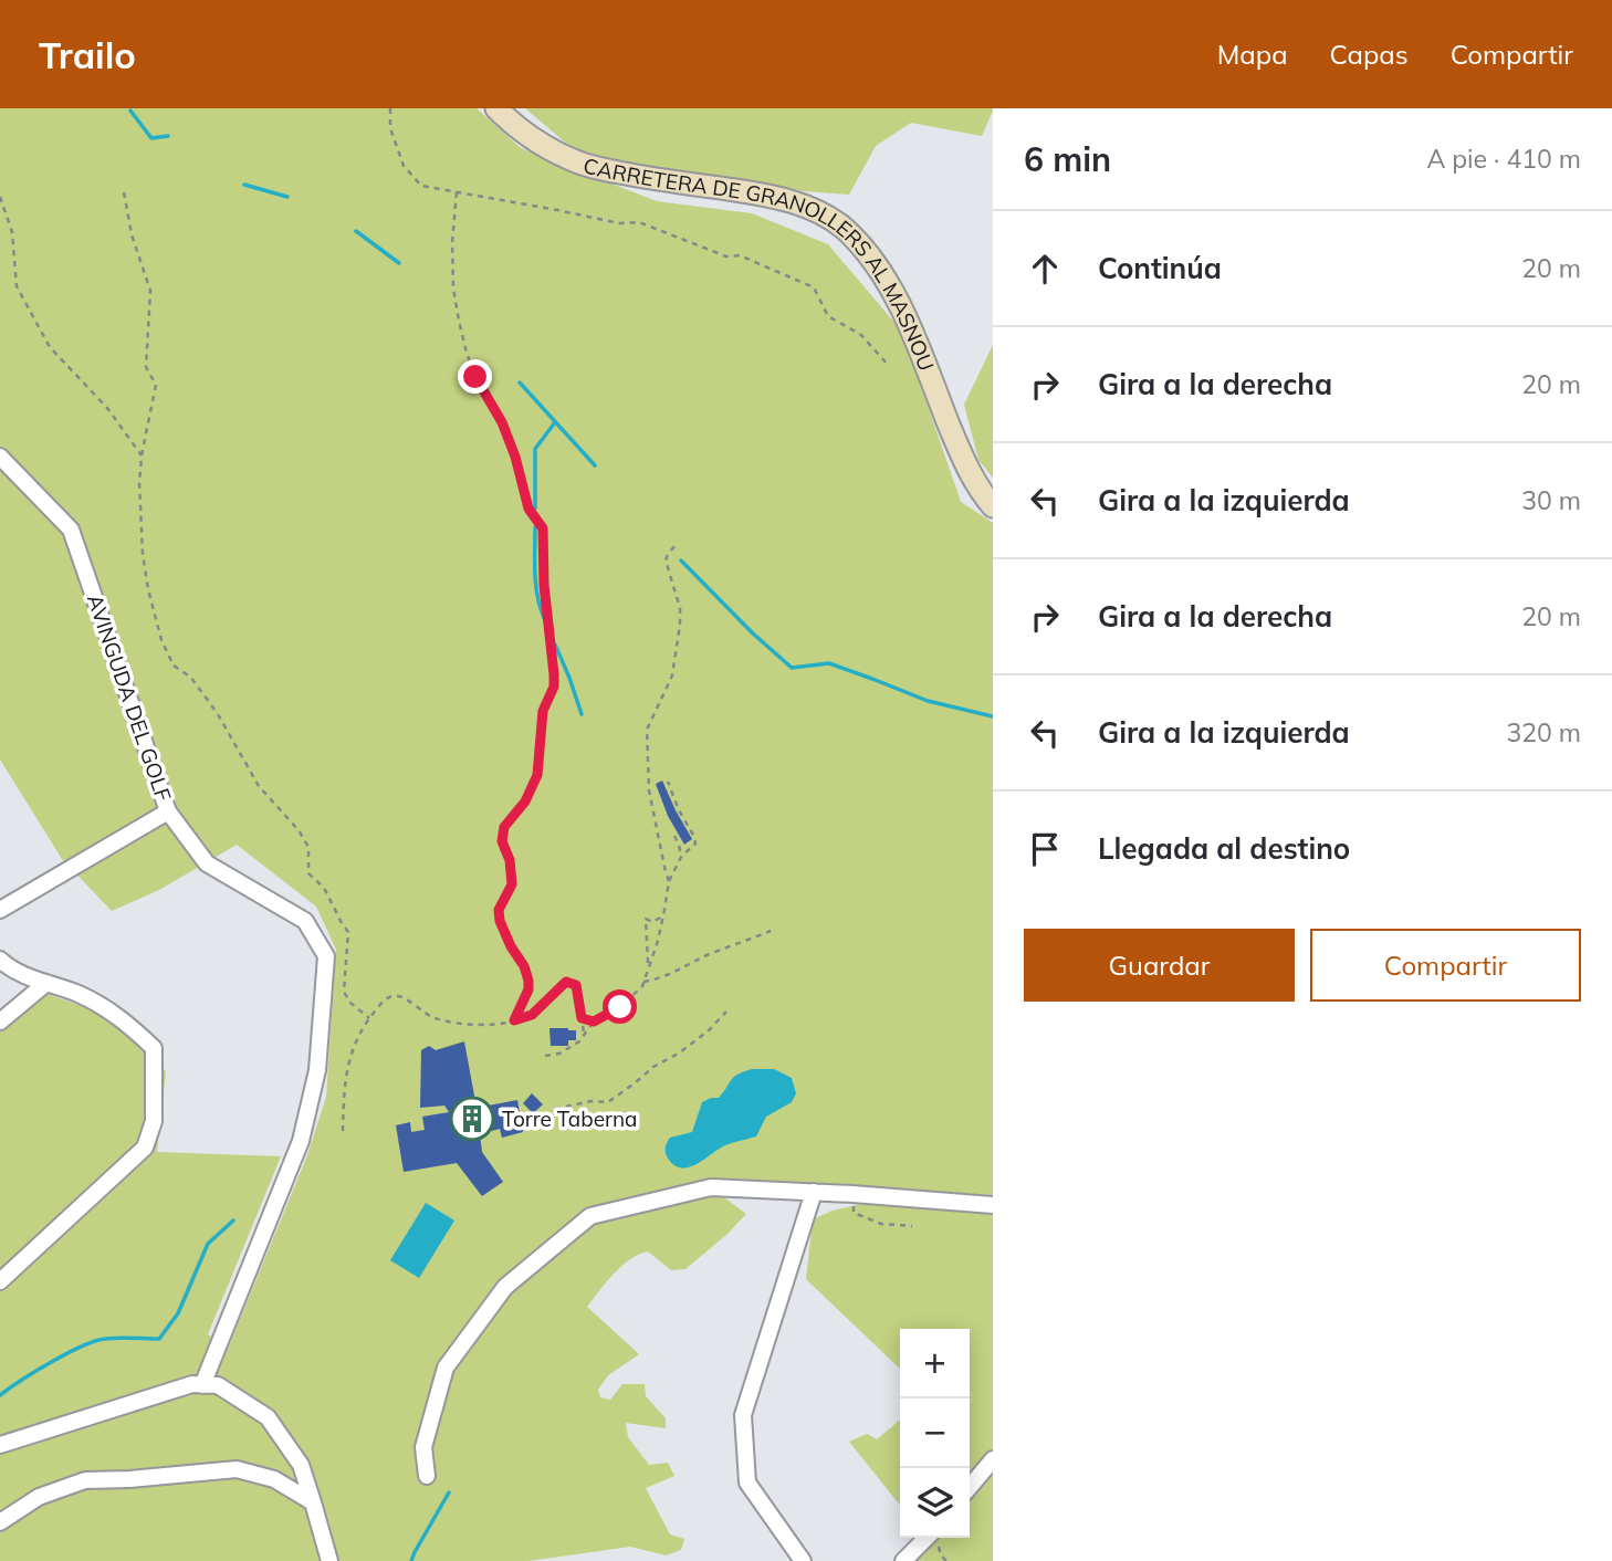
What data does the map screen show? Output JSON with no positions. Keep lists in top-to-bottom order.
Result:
{
  "streets": {
    "main road": ["CARRETERA DE GRANOLLERS AL MASNOU"],
    "street": ["AVINGUDA DEL GOLF"]
  },
  "places": {
    "building": ["Torre Taberna"]
  },
  "page": {
    "header": "Trailo",
    "nav": ["Mapa", "Capas", "Compartir"],
    "heading": ["6 min", "A pie · 410 m"],
    "list": [
      ["Continúa", "20 m"],
      ["Gira a la derecha", "20 m"],
      ["Gira a la izquierda", "30 m"],
      ["Gira a la derecha", "20 m"],
      ["Gira a la izquierda", "320 m"],
      "Llegada al destino"
    ],
    "buttons": ["Guardar", "Compartir"],
    "map_buttons": ["+", "−"]
  }
}
